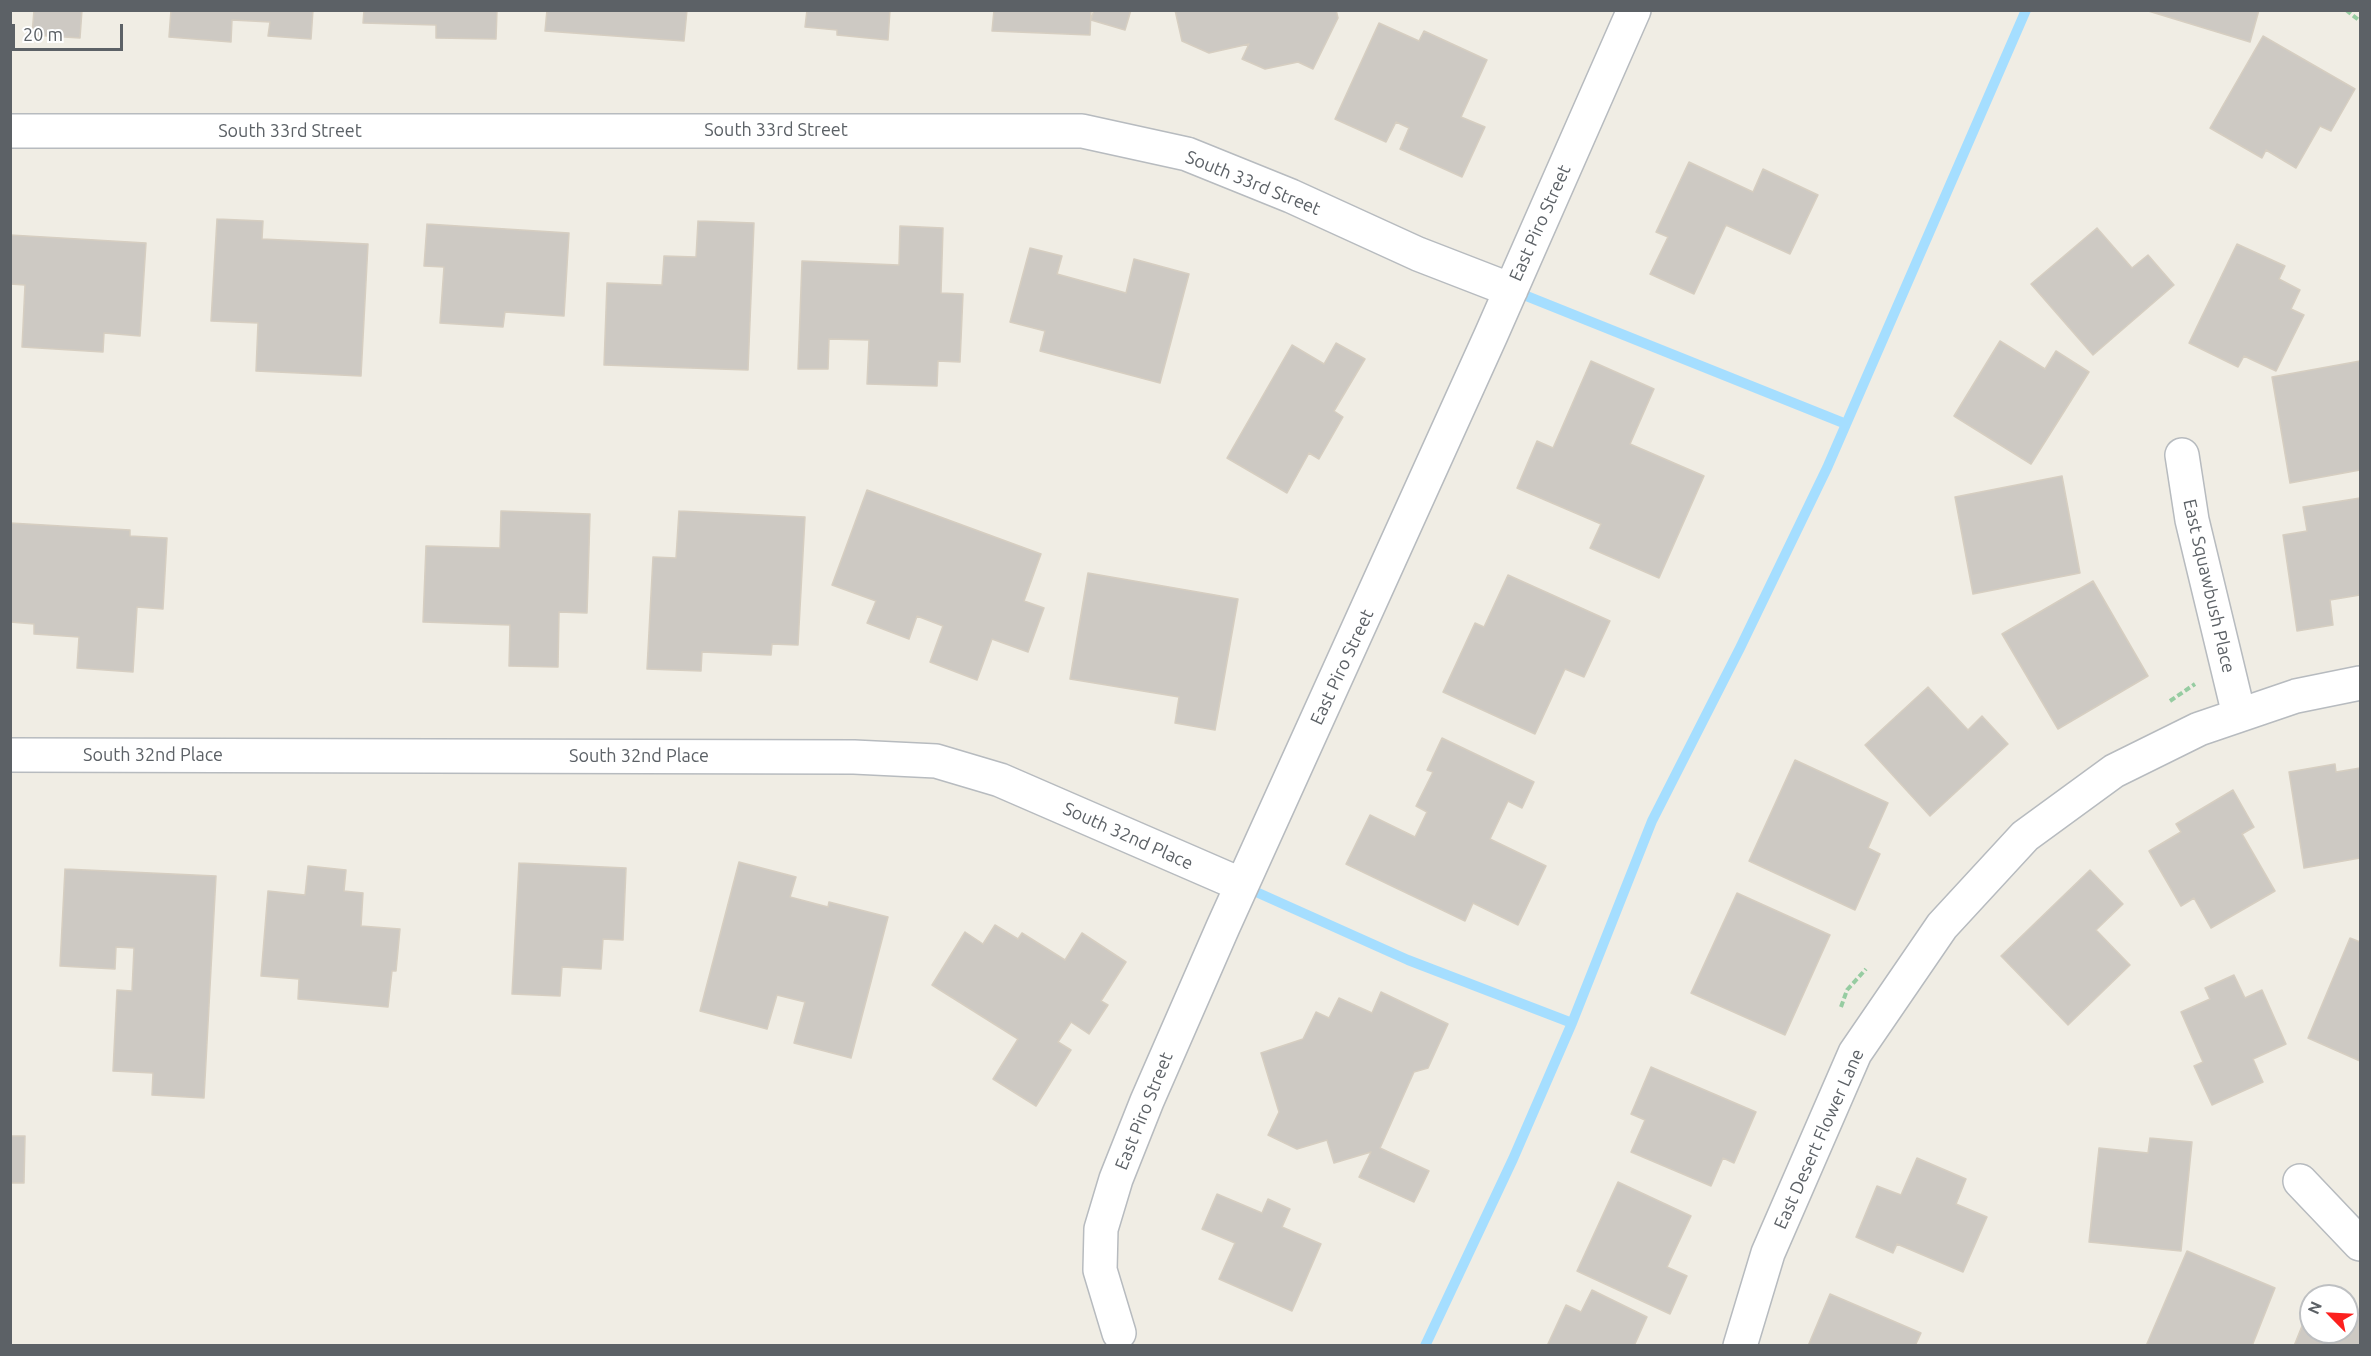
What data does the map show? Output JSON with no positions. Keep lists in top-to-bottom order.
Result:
{
  "streets": {
    "street": [
      "South 33rd Street",
      "East Piro Street",
      "East Squawbush Place",
      "South 32nd Place",
      "East Desert Flower Lane"
    ]
  },
  "crossings": [
    ["South 33rd Street", "East Piro Street"],
    ["East Piro Street", "South 32nd Place"],
    ["East Squawbush Place", "East Desert Flower Lane"]
  ],
  "scale_bar": "20 m",
  "north": "top left"
}
